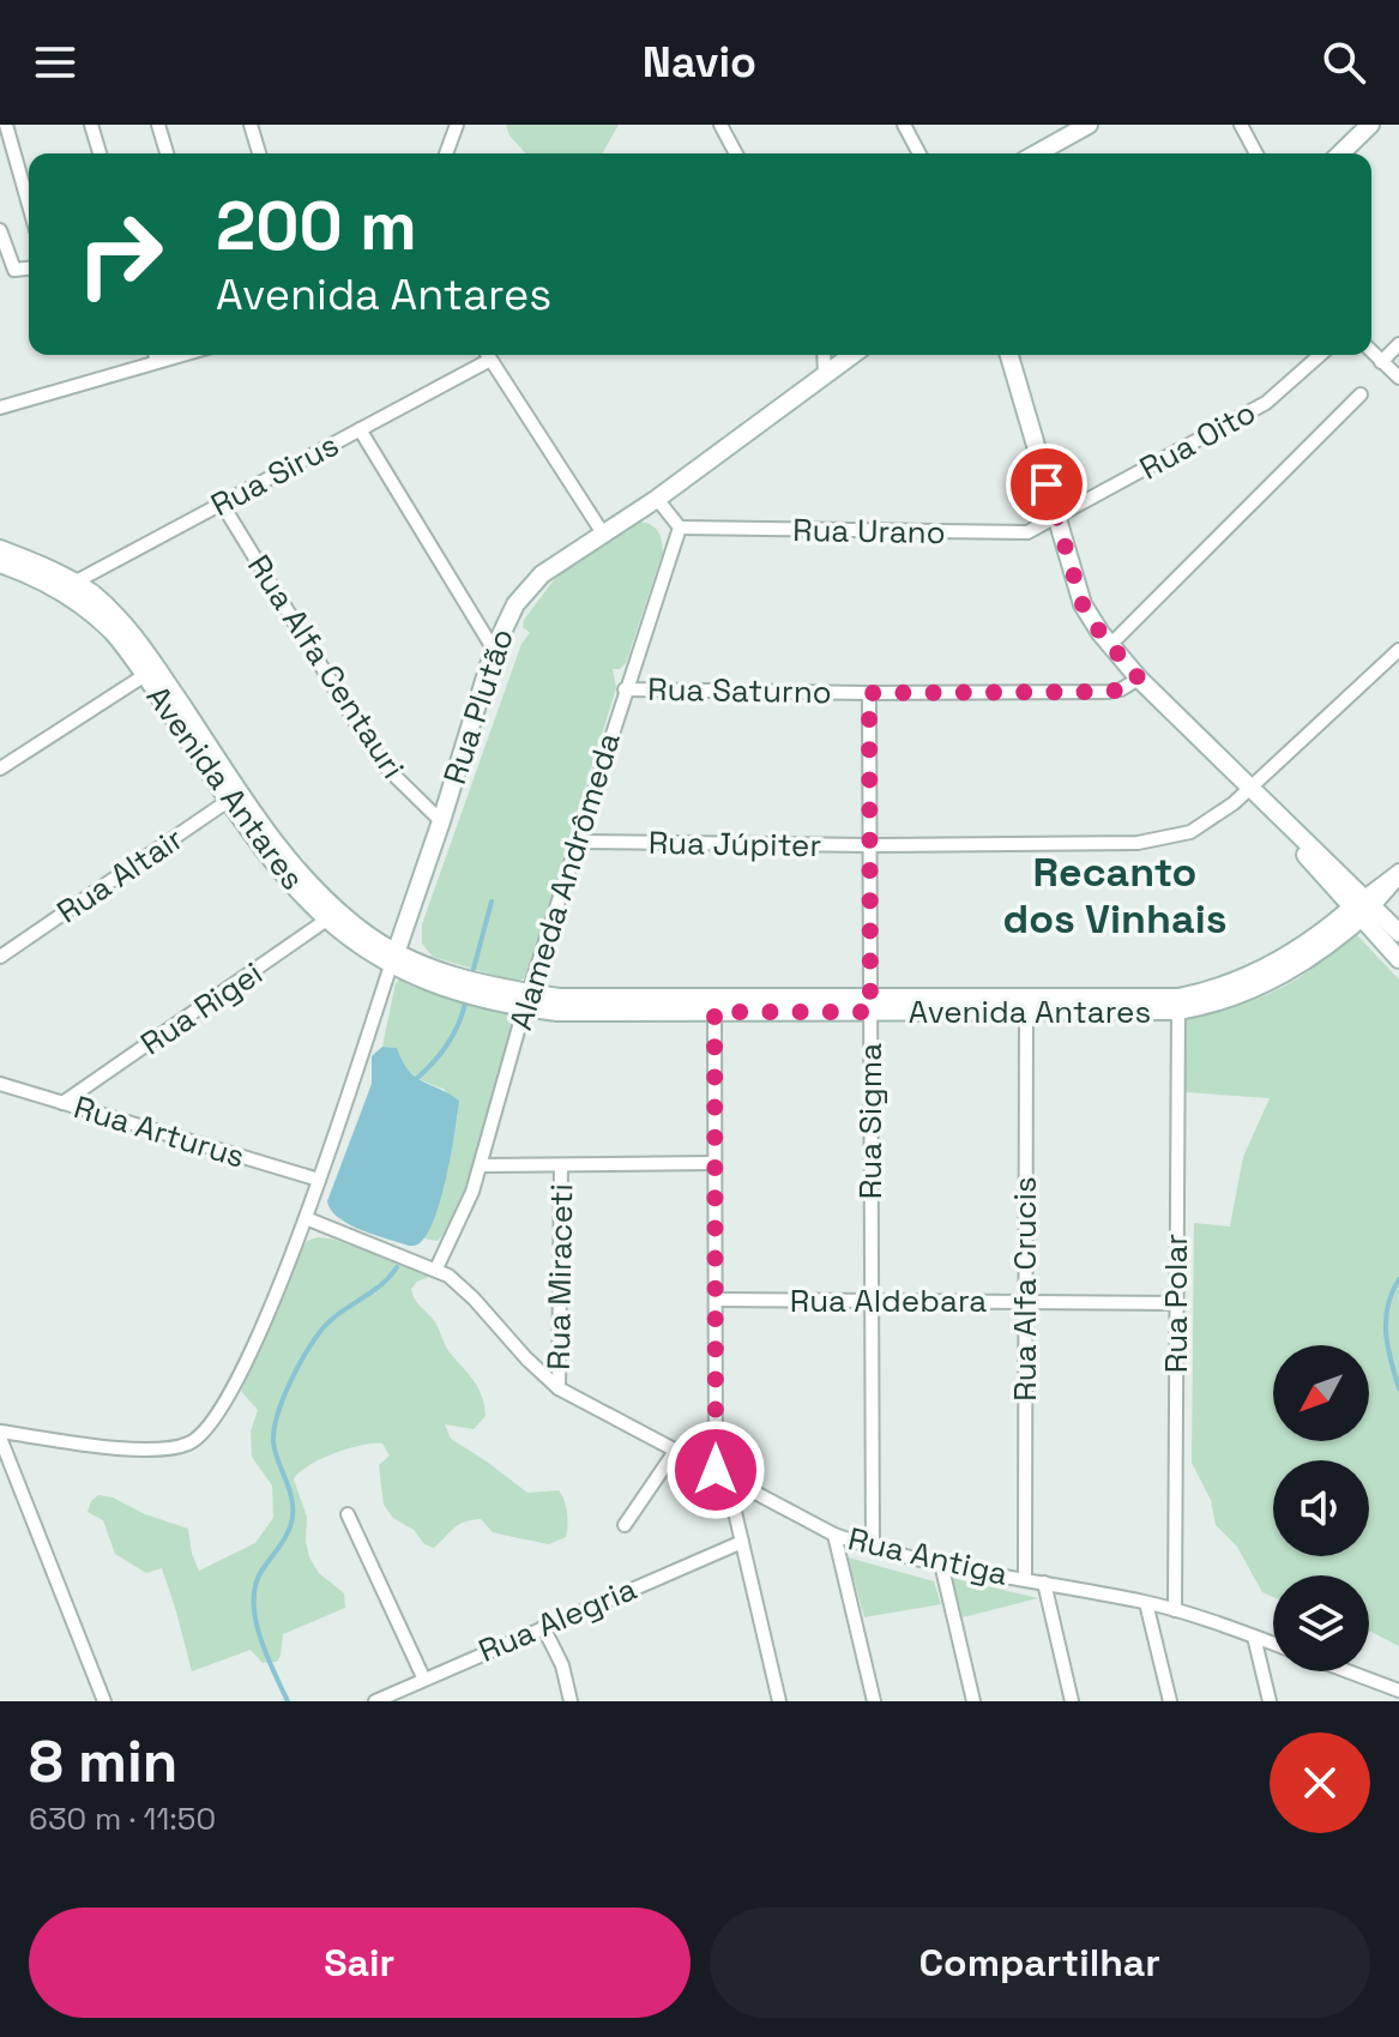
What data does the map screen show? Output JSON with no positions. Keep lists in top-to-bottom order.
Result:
{
  "streets": {
    "main road": ["Rua Plutão", "Avenida Antares"],
    "street": [
      "Rua Oito",
      "Rua Sirus",
      "Rua Urano",
      "Rua Alfa Centauri",
      "Rua Saturno",
      "Rua Júpiter",
      "Rua Altair",
      "Alameda Andrômeda",
      "Rua Rigei",
      "Rua Sigma",
      "Rua Arturus",
      "Rua Miraceti",
      "Rua Alfa Crucis",
      "Rua Aldebara",
      "Rua Polar",
      "Rua Antiga",
      "Rua Alegria"
    ]
  },
  "crossings": [
    ["Rua Oito", "Rua Urano"],
    ["Rua Sirus", "Rua Alfa Centauri"],
    ["Rua Sirus", "Avenida Antares"],
    ["Rua Urano", "Alameda Andrômeda"],
    ["Rua Alfa Centauri", "Rua Plutão"],
    ["Rua Saturno", "Alameda Andrômeda"],
    ["Rua Saturno", "Rua Sigma"],
    ["Rua Plutão", "Avenida Antares"],
    ["Rua Plutão", "Rua Arturus"],
    ["Rua Plutão", "Rua Antiga"],
    ["Avenida Antares", "Rua Altair"],
    ["Avenida Antares", "Alameda Andrômeda"],
    ["Avenida Antares", "Rua Rigei"],
    ["Avenida Antares", "Rua Sigma"],
    ["Avenida Antares", "Rua Alfa Crucis"],
    ["Avenida Antares", "Rua Polar"],
    ["Rua Júpiter", "Alameda Andrômeda"],
    ["Rua Júpiter", "Rua Sigma"],
    ["Alameda Andrômeda", "Rua Antiga"],
    ["Rua Rigei", "Rua Arturus"],
    ["Rua Sigma", "Rua Aldebara"],
    ["Rua Sigma", "Rua Antiga"],
    ["Rua Miraceti", "Rua Antiga"],
    ["Rua Alfa Crucis", "Rua Aldebara"],
    ["Rua Alfa Crucis", "Rua Antiga"],
    ["Rua Aldebara", "Rua Polar"],
    ["Rua Polar", "Rua Antiga"]
  ],
  "districts": ["Recanto dos Vinhais"],
  "north": "bottom left",
  "page": {
    "header": "Navio",
    "turn": ["200 m", "Avenida Antares"],
    "heading": ["8 min", "630 m · 11:50"],
    "buttons": ["Sair", "Compartilhar"]
  }
}
